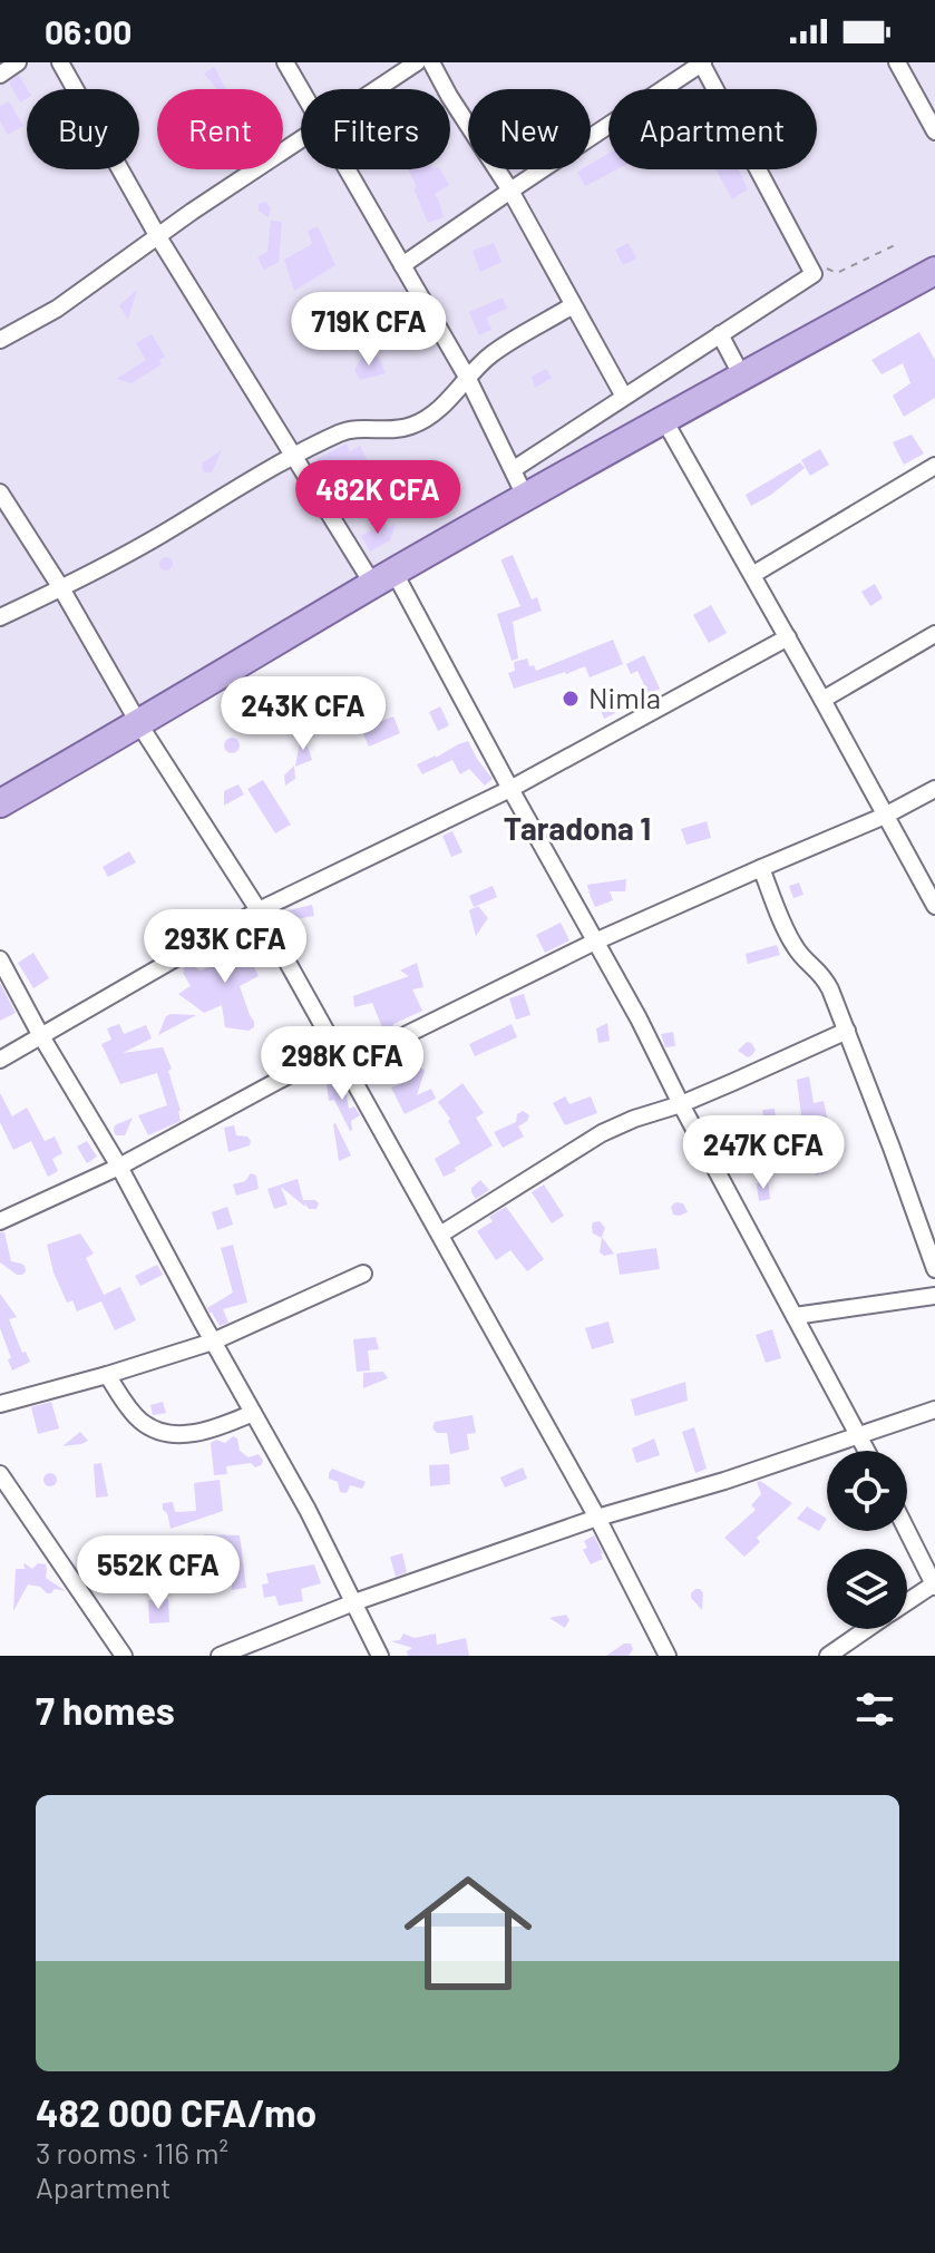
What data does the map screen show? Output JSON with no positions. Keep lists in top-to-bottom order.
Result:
{
  "districts": ["Taradona 1"],
  "places": ["Nimla"],
  "page": {
    "status": "06:00",
    "chip": [
      "Buy",
      "Rent",
      "Filters",
      "New",
      "Apartment"
    ],
    "price": [
      "719K CFA",
      "482K CFA",
      "243K CFA",
      "293K CFA",
      "298K CFA",
      "247K CFA",
      "552K CFA"
    ],
    "heading": "7 homes",
    "list": [
      {
        "name": "482 000 CFA/mo",
        "note": "3 rooms · 116 m² · Apartment"
      }
    ]
  }
}
